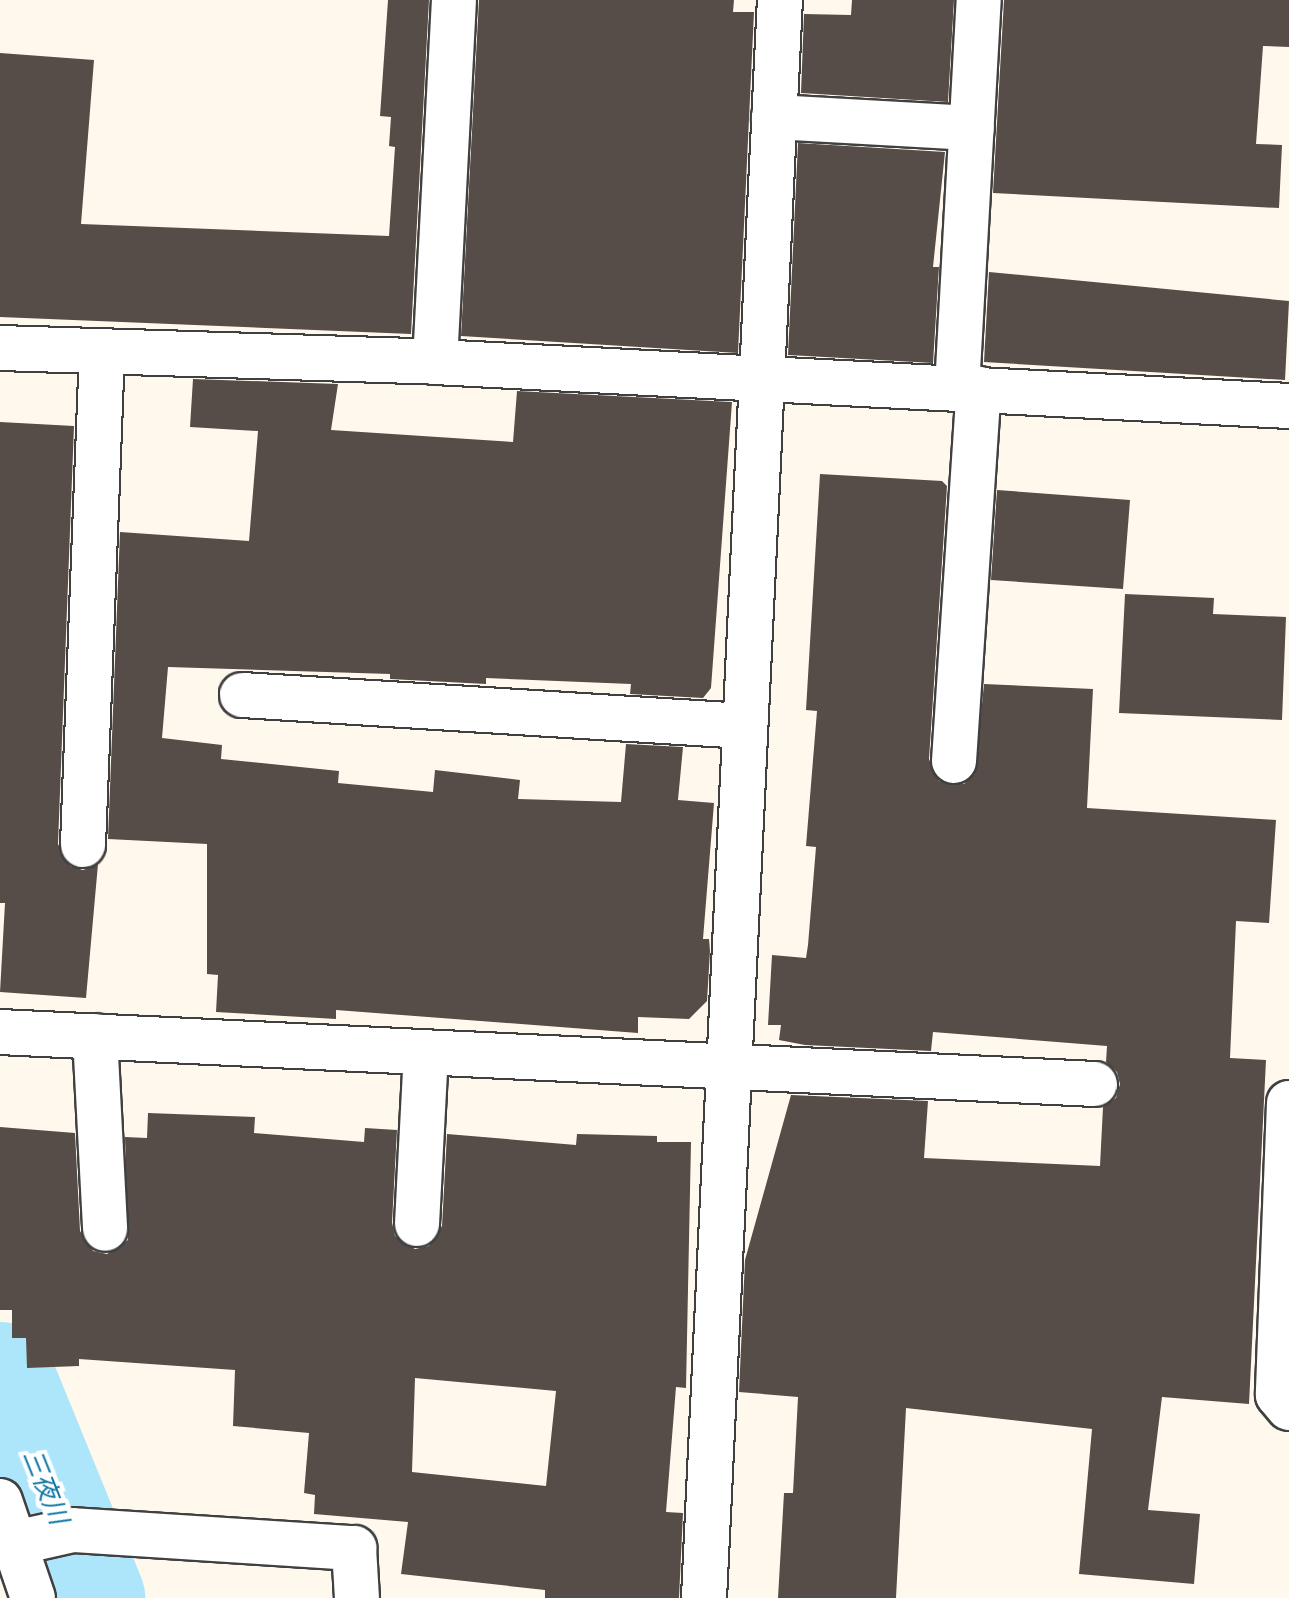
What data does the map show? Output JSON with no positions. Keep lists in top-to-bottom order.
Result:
{
  "water": ["三夜川"]
}
